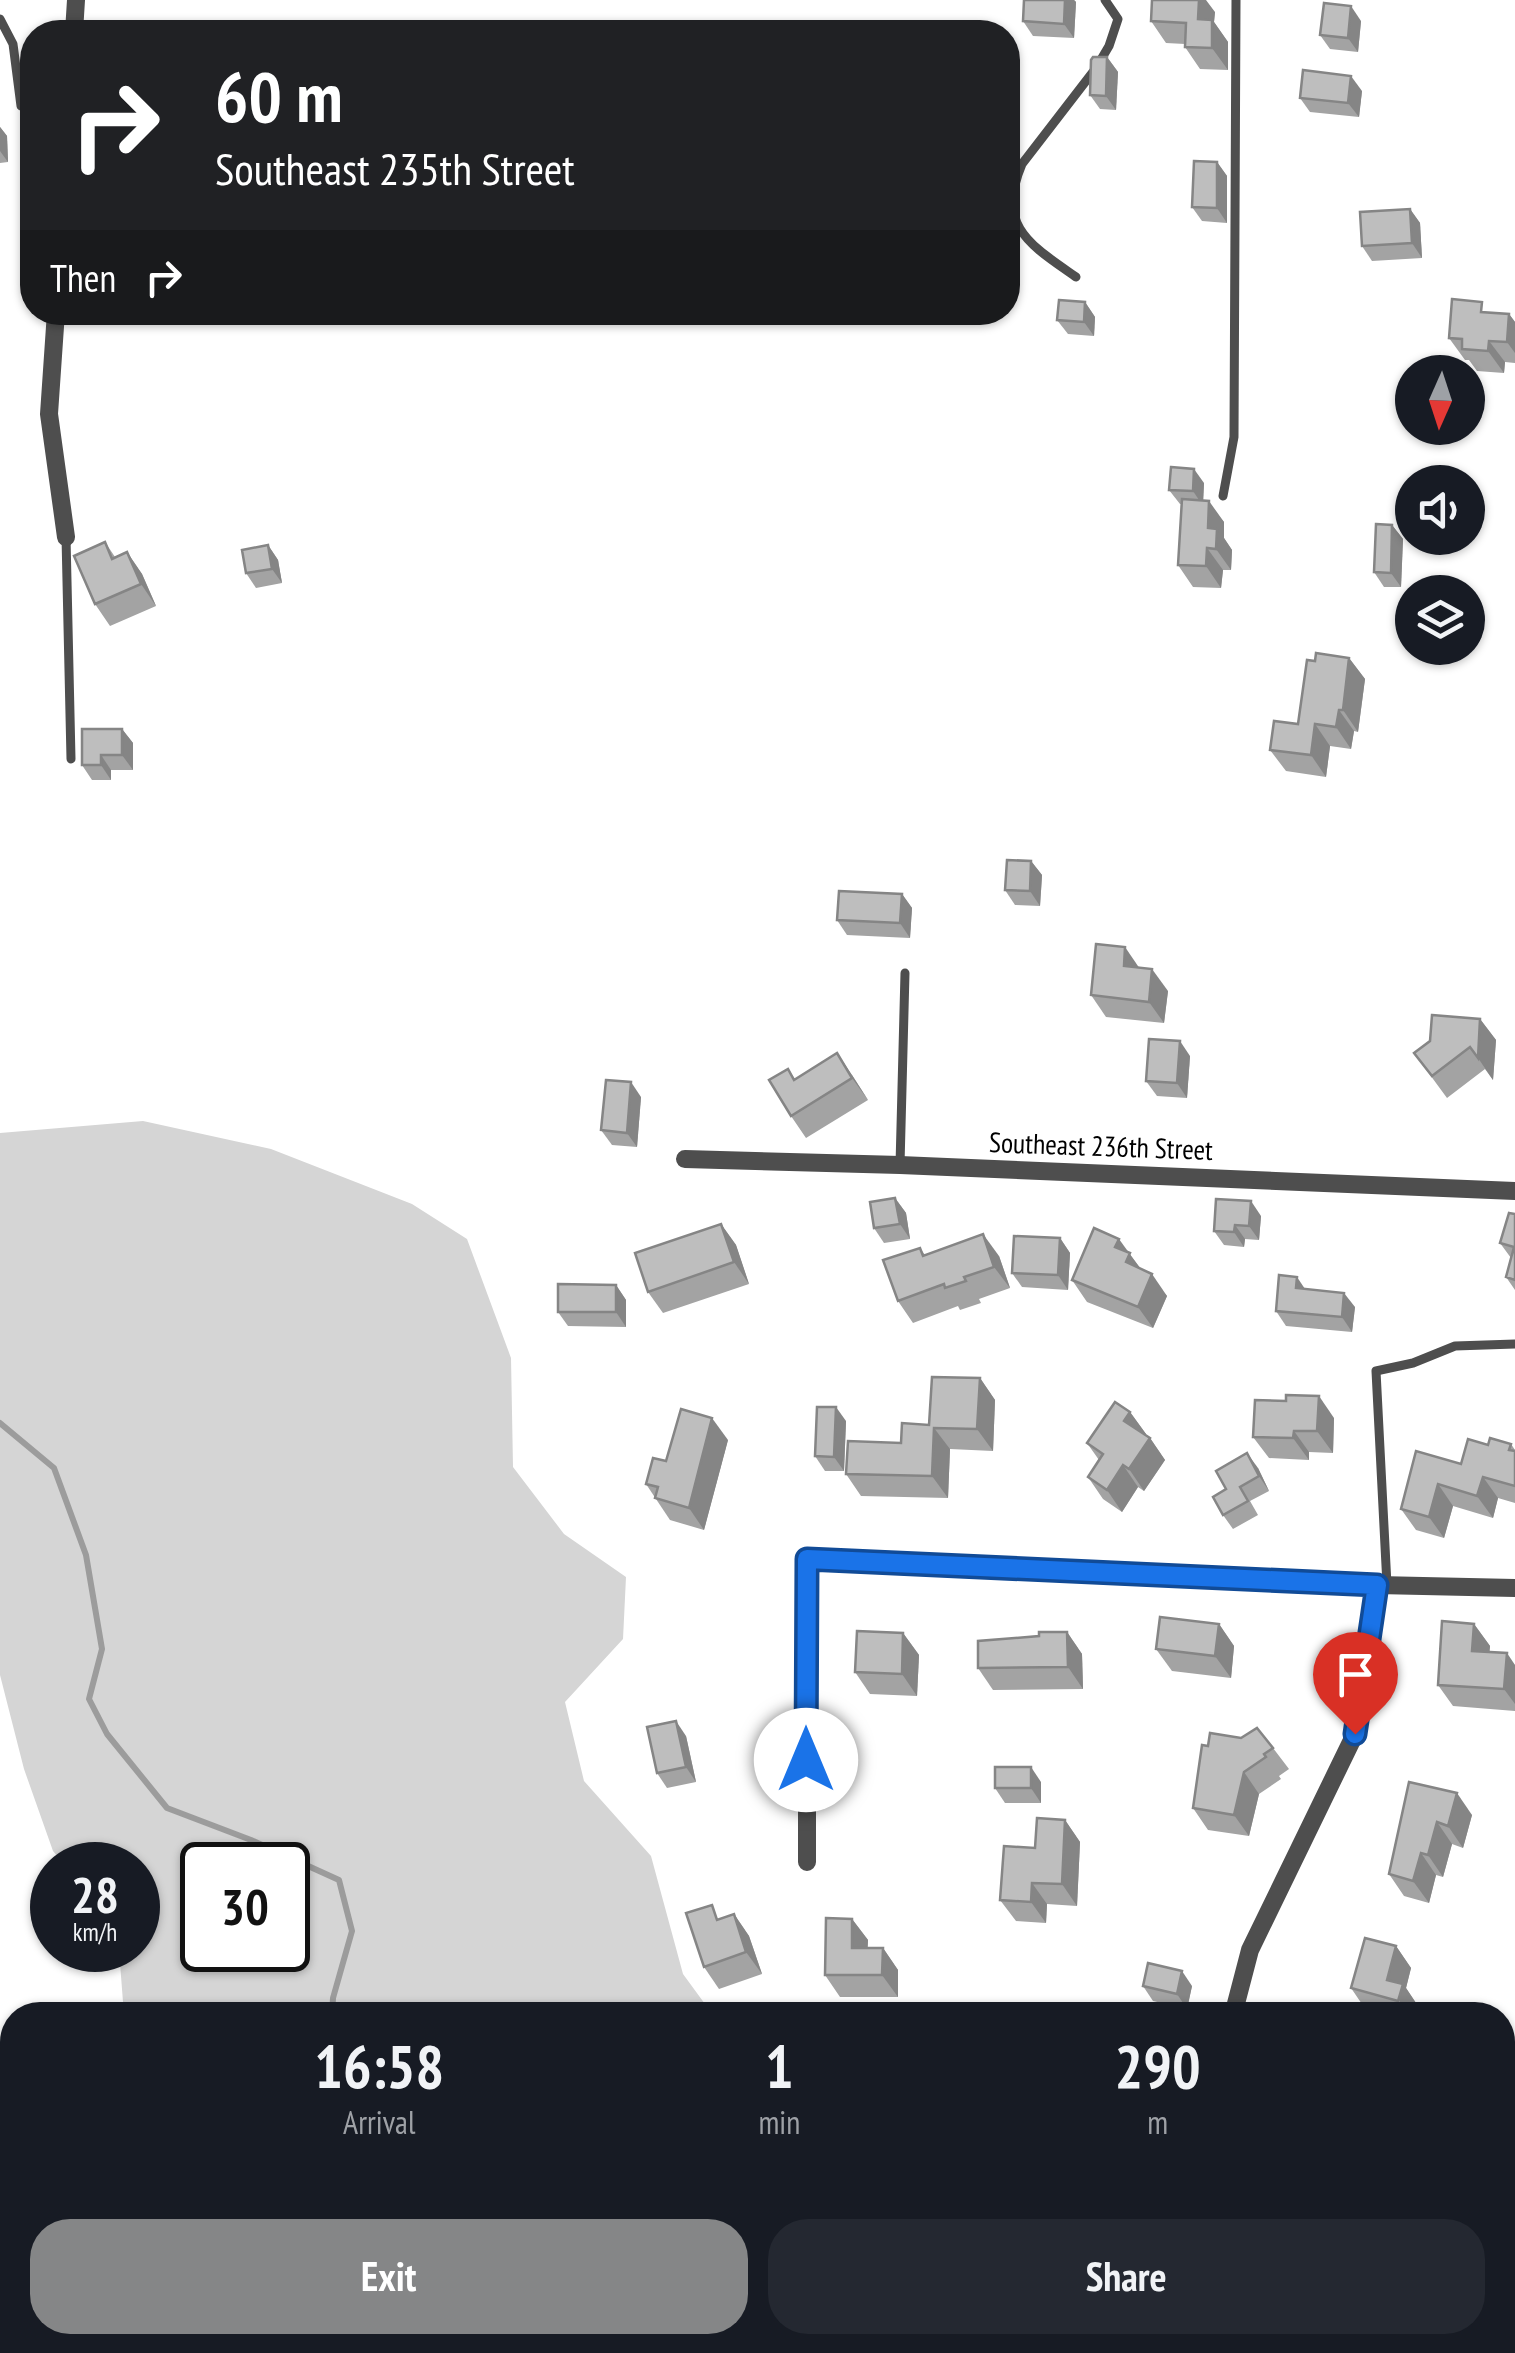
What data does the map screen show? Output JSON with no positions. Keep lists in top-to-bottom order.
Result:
{
  "streets": {
    "street": ["Southeast 236th Street"]
  },
  "north": "bottom",
  "page": {
    "turn": ["60 m", "Southeast 235th Street"],
    "then": "Then",
    "speed": "28 km/h",
    "limit": "30",
    "eta": [
      "16:58",
      "Arrival",
      "1",
      "min",
      "290",
      "m"
    ],
    "buttons": ["Exit", "Share"]
  }
}
